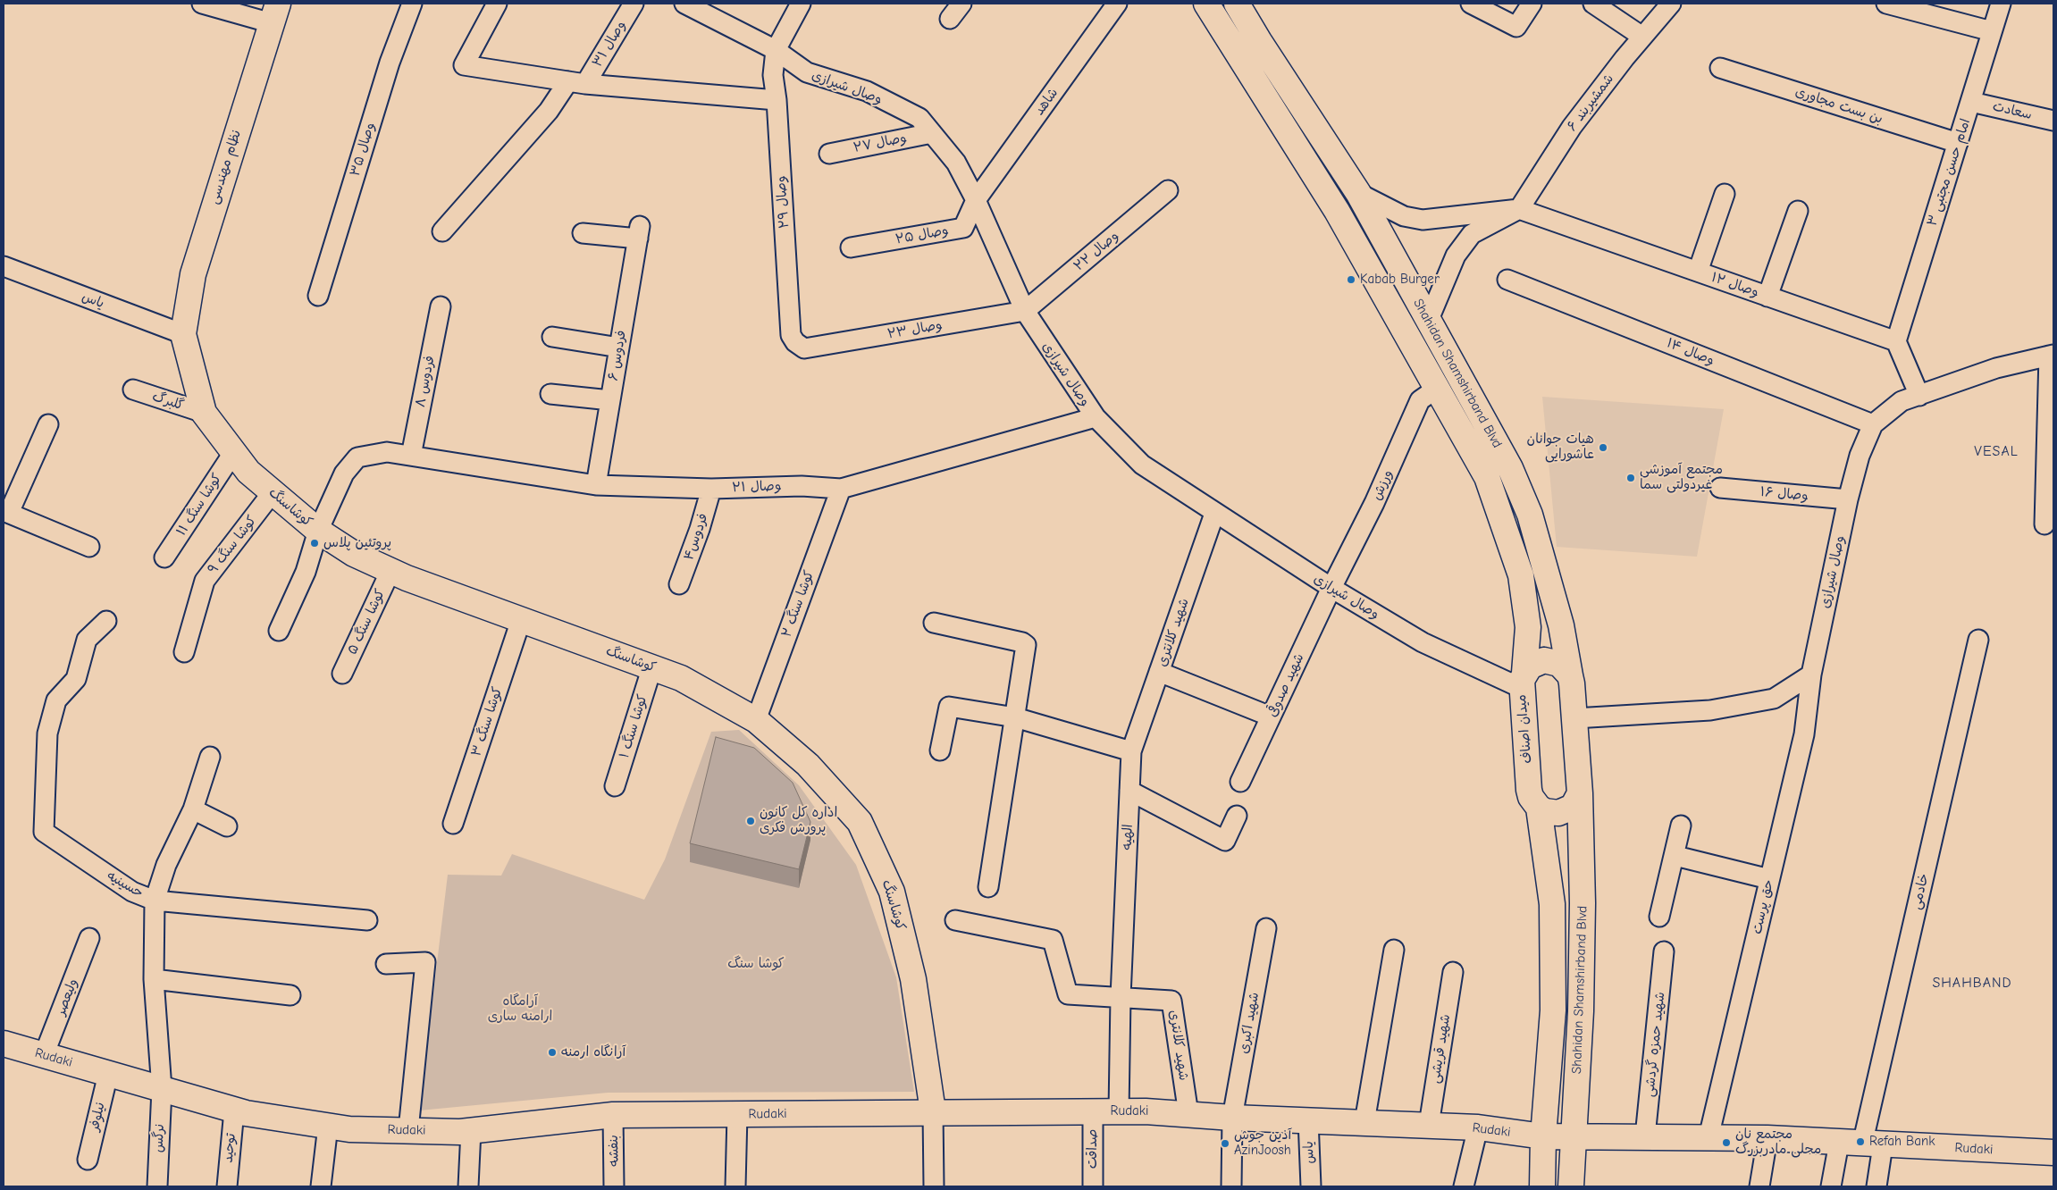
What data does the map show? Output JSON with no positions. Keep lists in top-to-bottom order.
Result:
{
  "streets": {
    "main road": [
      "نظام مهندسی",
      "Shahidan Shamshirband Blvd",
      "کوشاسنگ",
      "میدان اصناف",
      "Rudaki"
    ],
    "street": [
      "وصال ۳۱",
      "وصال شیرازی",
      "شاهد",
      "شمشیربند ۶",
      "بن بست مجاوری",
      "سعادت",
      "وصال ۲۷",
      "وصال ۳۵",
      "امام حسن مجتبی ۳",
      "وصال ۲۹",
      "وصال ۲۵",
      "وصال ۲۲",
      "وصال ۱۲",
      "یاس",
      "وصال ۲۳",
      "وصال ۱۴",
      "فردوس ۶",
      "فردوس ۸",
      "گلبرگ",
      "ورزش",
      "وصال ۲۱",
      "وصال ۱۶",
      "۱۱ کوشا سنگ",
      "فردوس۴",
      "کوشا سنگ ۹",
      "کوشا سنگ ۲",
      "کوشا سنگ ۵",
      "شهید کلانتری",
      "شهید صدوقی",
      "کوشا سنگ ۳",
      "کوشا سنگ ۱",
      "الهیه",
      "حسینیه",
      "خادمی",
      "حق پرست",
      "ولیعصر",
      "شهید اکبری",
      "شهید حمزه گردشی",
      "شهید قریشی",
      "نیلوفر",
      "نرگس",
      "توحید",
      "صداقت",
      "بنفشه"
    ]
  },
  "crossings": [
    ["وصال شیرازی", "شاهد"],
    ["وصال شیرازی", "وصال ۲۷"],
    ["وصال شیرازی", "وصال ۲۹"],
    ["وصال شیرازی", "وصال ۲۵"],
    ["وصال شیرازی", "وصال ۲۲"],
    ["وصال شیرازی", "وصال ۲۳"],
    ["وصال شیرازی", "وصال ۱۴"],
    ["وصال شیرازی", "Shahidan Shamshirband Blvd"],
    ["وصال شیرازی", "ورزش"],
    ["وصال شیرازی", "وصال ۲۱"],
    ["وصال شیرازی", "وصال ۱۶"],
    ["وصال شیرازی", "شهید کلانتری"],
    ["وصال شیرازی", "شهید صدوقی"],
    ["وصال شیرازی", "میدان اصناف"],
    ["وصال شیرازی", "حق پرست"],
    ["شاهد", "وصال ۲۵"],
    ["شمشیربند ۶", "وصال ۱۲"],
    ["شمشیربند ۶", "Shahidan Shamshirband Blvd"],
    ["بن بست مجاوری", "امام حسن مجتبی ۳"],
    ["سعادت", "امام حسن مجتبی ۳"],
    ["نظام مهندسی", "یاس"],
    ["نظام مهندسی", "کوشاسنگ"],
    ["امام حسن مجتبی ۳", "وصال ۱۲"],
    ["وصال ۲۹", "وصال ۲۳"],
    ["وصال ۲۲", "وصال ۲۳"],
    ["یاس", "کوشاسنگ"],
    ["یاس", "Rudaki"],
    ["فردوس ۶", "وصال ۲۱"],
    ["Shahidan Shamshirband Blvd", "ورزش"],
    ["Shahidan Shamshirband Blvd", "میدان اصناف"],
    ["Shahidan Shamshirband Blvd", "Rudaki"],
    ["فردوس ۸", "وصال ۲۱"],
    ["گلبرگ", "کوشاسنگ"],
    ["ورزش", "شهید صدوقی"],
    ["وصال ۲۱", "کوشاسنگ"],
    ["وصال ۲۱", "فردوس۴"],
    ["وصال ۲۱", "کوشا سنگ ۲"],
    ["۱۱ کوشا سنگ", "کوشاسنگ"],
    ["کوشاسنگ", "کوشا سنگ ۹"],
    ["کوشاسنگ", "کوشا سنگ ۲"],
    ["کوشاسنگ", "کوشا سنگ ۵"],
    ["کوشاسنگ", "کوشا سنگ ۳"],
    ["کوشاسنگ", "کوشا سنگ ۱"],
    ["کوشاسنگ", "Rudaki"],
    ["شهید کلانتری", "الهیه"],
    ["شهید کلانتری", "Rudaki"],
    ["الهیه", "Rudaki"],
    ["حسینیه", "Rudaki"],
    ["حسینیه", "نرگس"],
    ["خادمی", "Rudaki"],
    ["حق پرست", "Rudaki"],
    ["ولیعصر", "Rudaki"],
    ["شهید اکبری", "Rudaki"],
    ["شهید حمزه گردشی", "Rudaki"],
    ["شهید قریشی", "Rudaki"],
    ["Rudaki", "نیلوفر"],
    ["Rudaki", "نرگس"],
    ["Rudaki", "توحید"],
    ["Rudaki", "صداقت"],
    ["Rudaki", "بنفشه"]
  ],
  "districts": ["VESAL", "SHAHBAND"],
  "parks": ["کوشا سنگ", "آرامگاه ارامنه ساری"],
  "places": [
    "Kabab Burger",
    "هیات جوانان عاشورایی",
    "مجتمع آموزشی غیردولتی سما",
    "پروتئین پلاس",
    "اداره کل کانون پرورش فکری",
    "آرانگاه ارمنه",
    "Refah Bank",
    "مجتمع نان محلی مادربزرگ",
    "آذین جوش AzinJoosh"
  ]
}
